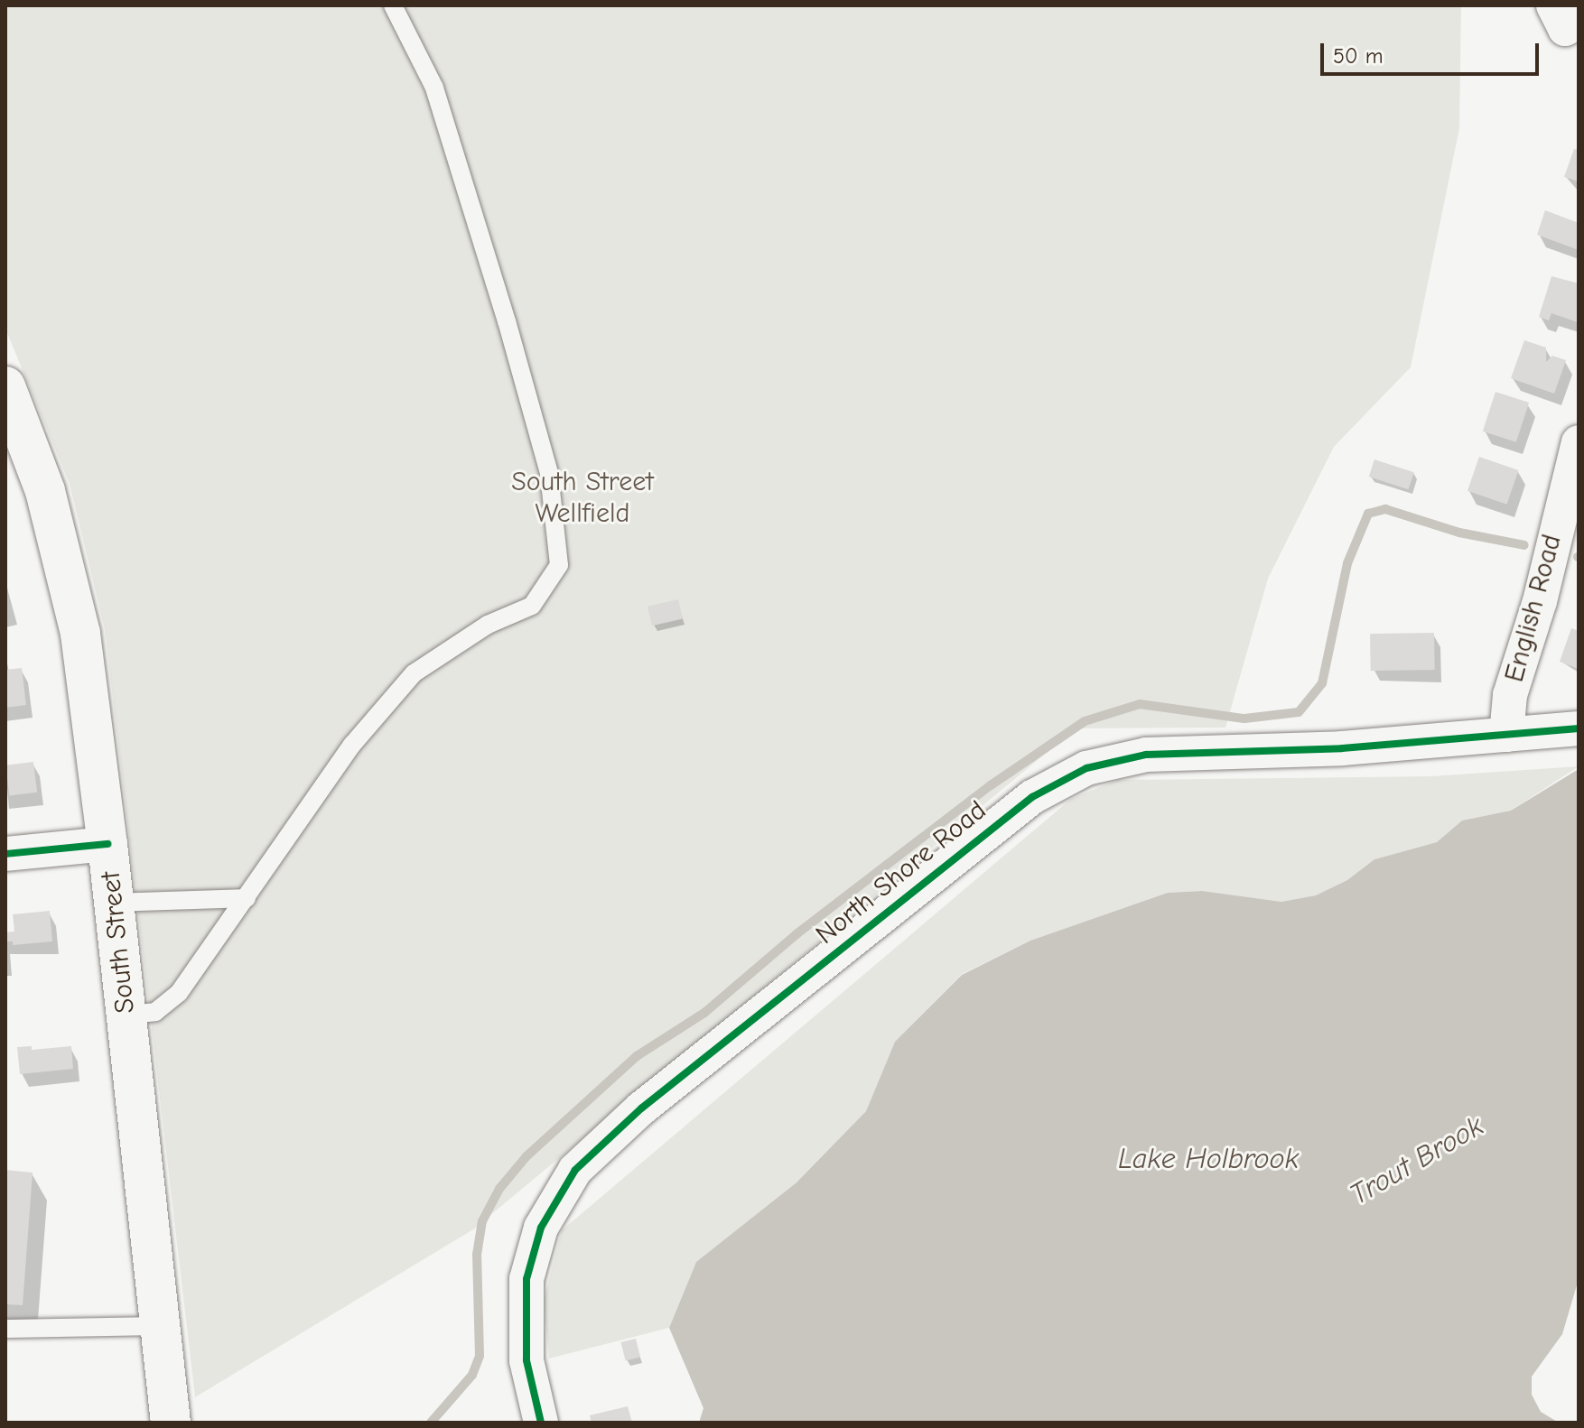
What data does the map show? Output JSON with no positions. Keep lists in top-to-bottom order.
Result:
{
  "streets": {
    "main road": ["South Street"],
    "street": ["English Road", "North Shore Road"]
  },
  "crossings": [
    ["English Road", "North Shore Road"]
  ],
  "water": ["Lake Holbrook", "Trout Brook"],
  "parks": ["South Street Wellfield"],
  "scale_bar": "50 m"
}
